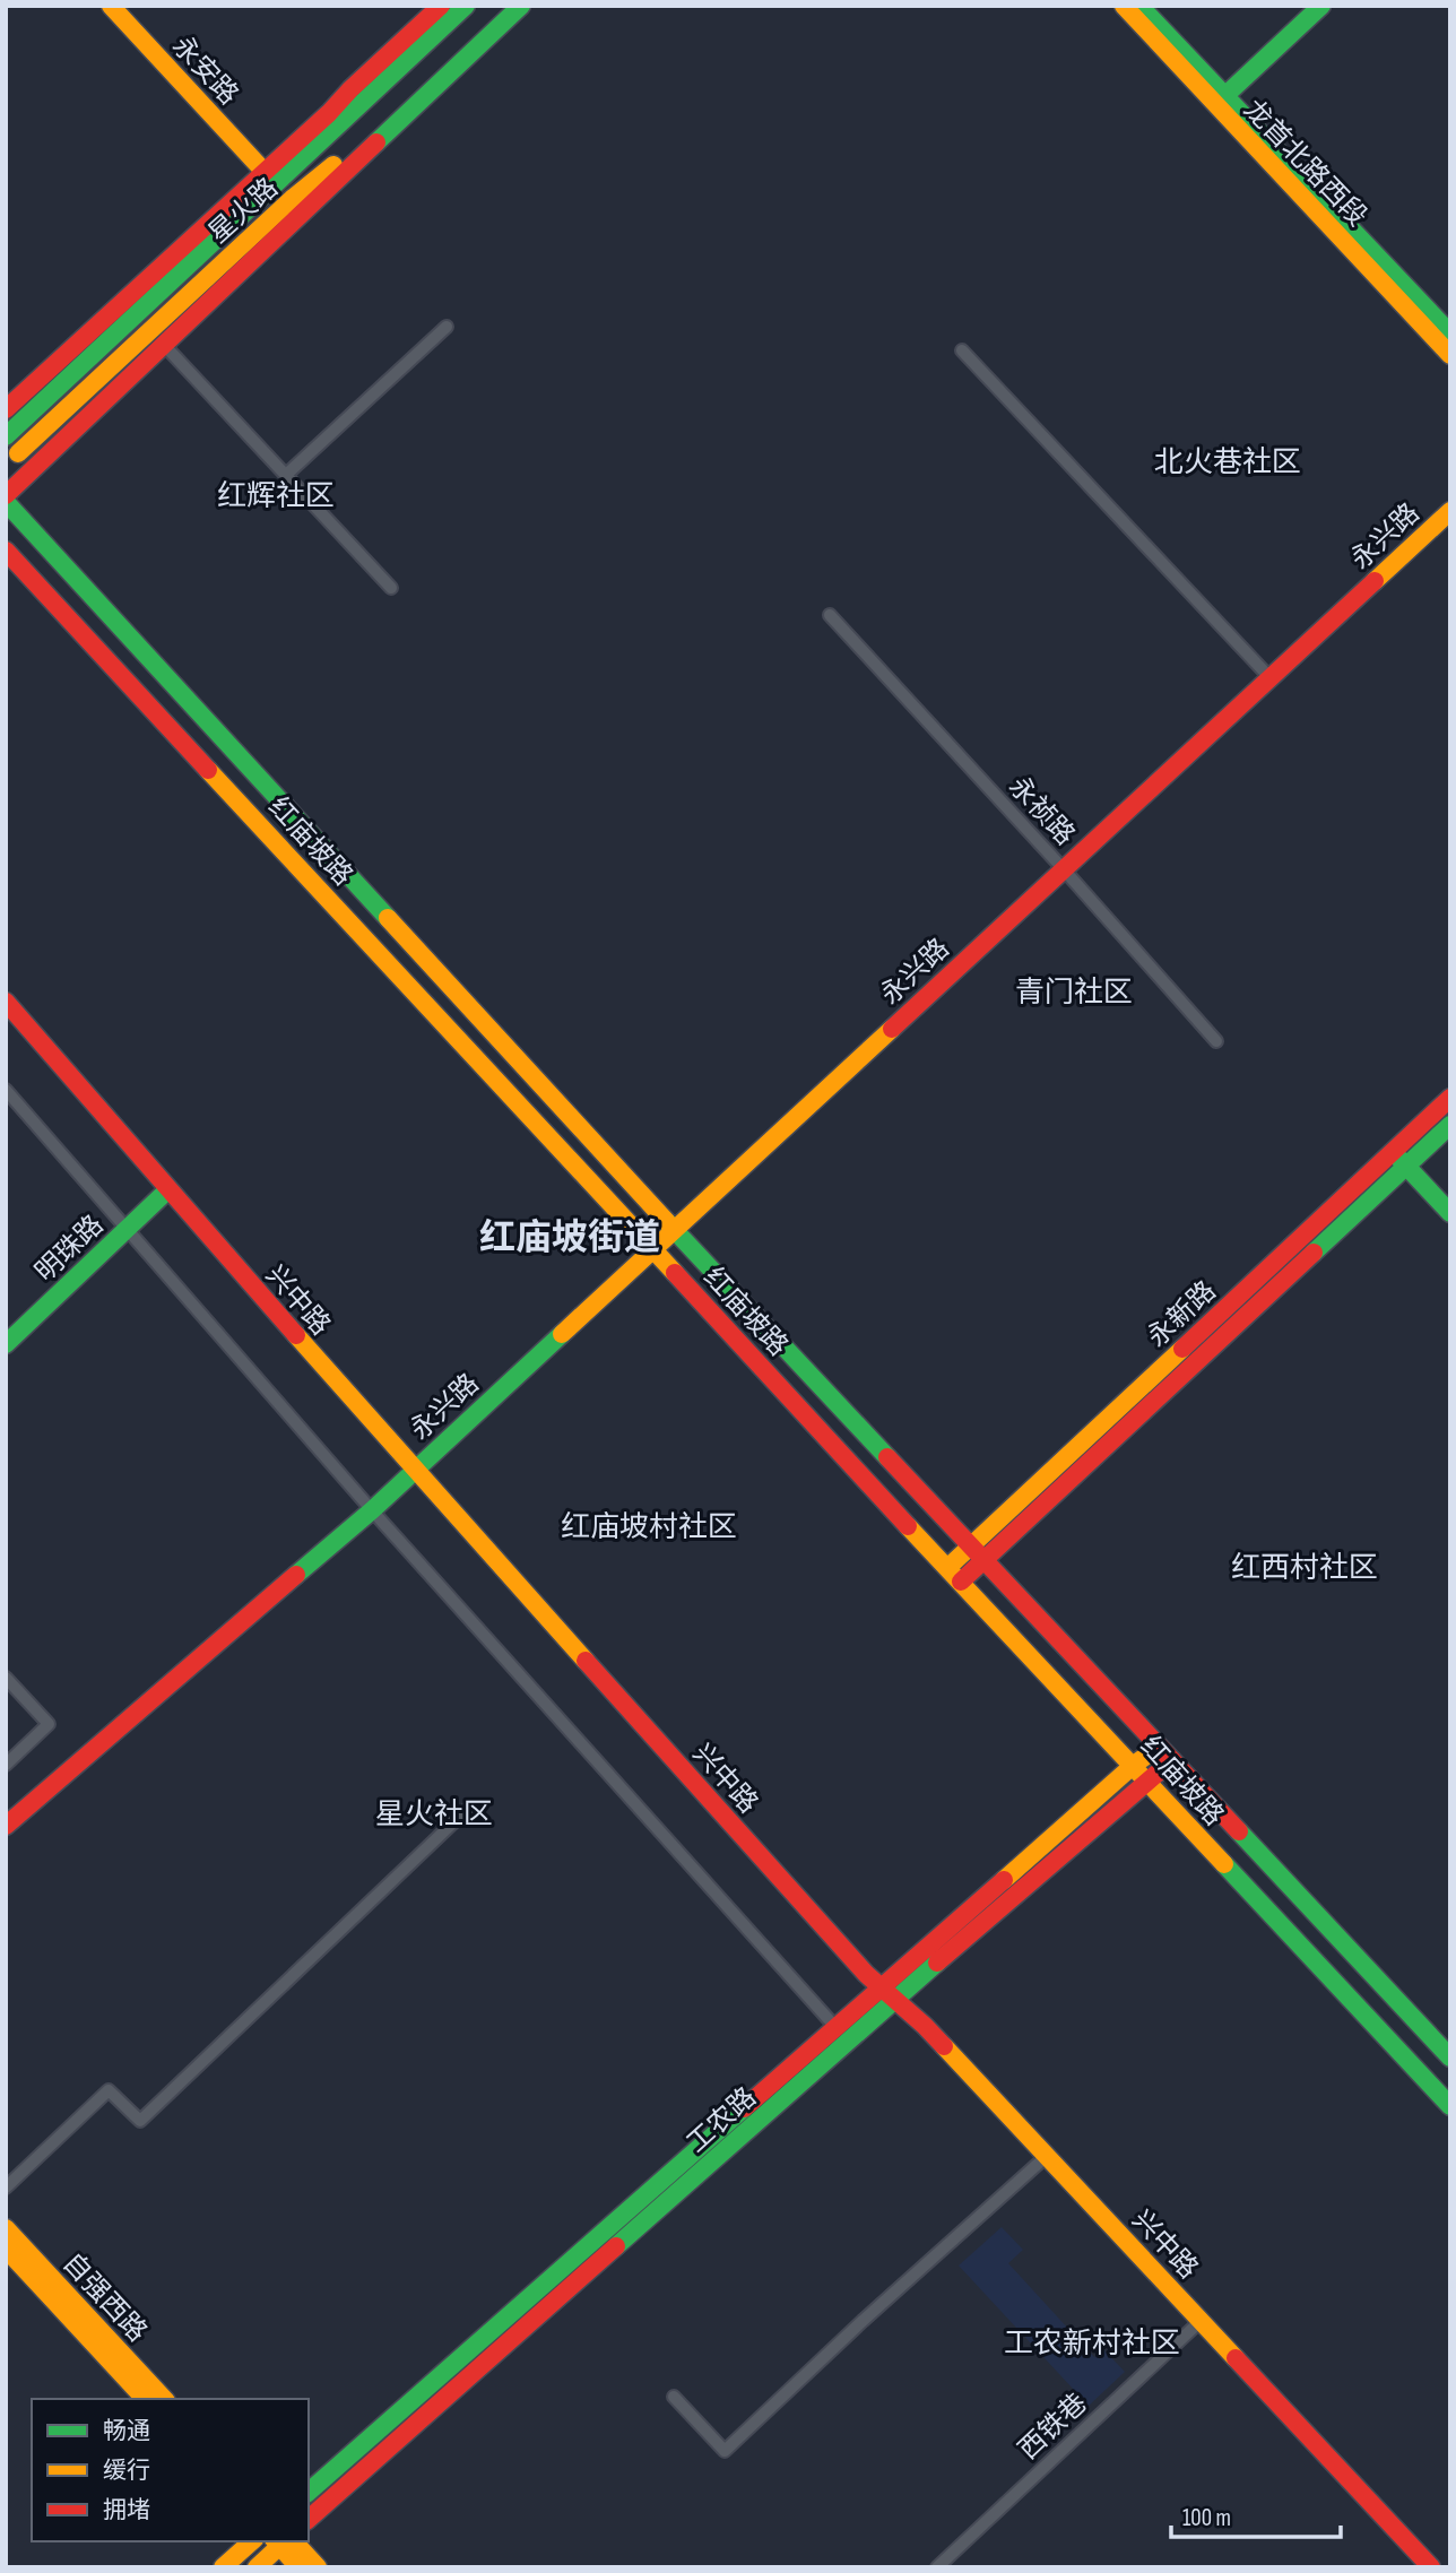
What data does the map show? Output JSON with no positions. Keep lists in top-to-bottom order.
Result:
{
  "streets": {
    "main road": [
      "永安路",
      "龙首北路西段",
      "星火路",
      "永兴路",
      "红庙坡路",
      "明珠路",
      "兴中路",
      "永新路",
      "工农路",
      "自强西路"
    ],
    "street": ["永祯路", "西铁巷"]
  },
  "crossings": [
    ["永兴路", "永祯路"],
    ["永兴路", "红庙坡路"],
    ["永兴路", "兴中路"],
    ["红庙坡路", "永新路"],
    ["红庙坡路", "工农路"],
    ["明珠路", "兴中路"],
    ["兴中路", "工农路"],
    ["兴中路", "西铁巷"]
  ],
  "districts": [
    "北火巷社区",
    "红辉社区",
    "青门社区",
    "红庙坡街道",
    "红庙坡村社区",
    "红西村社区",
    "星火社区",
    "工农新村社区"
  ],
  "legend": ["畅通", "缓行", "拥堵"],
  "scale_bar": "100 m"
}
